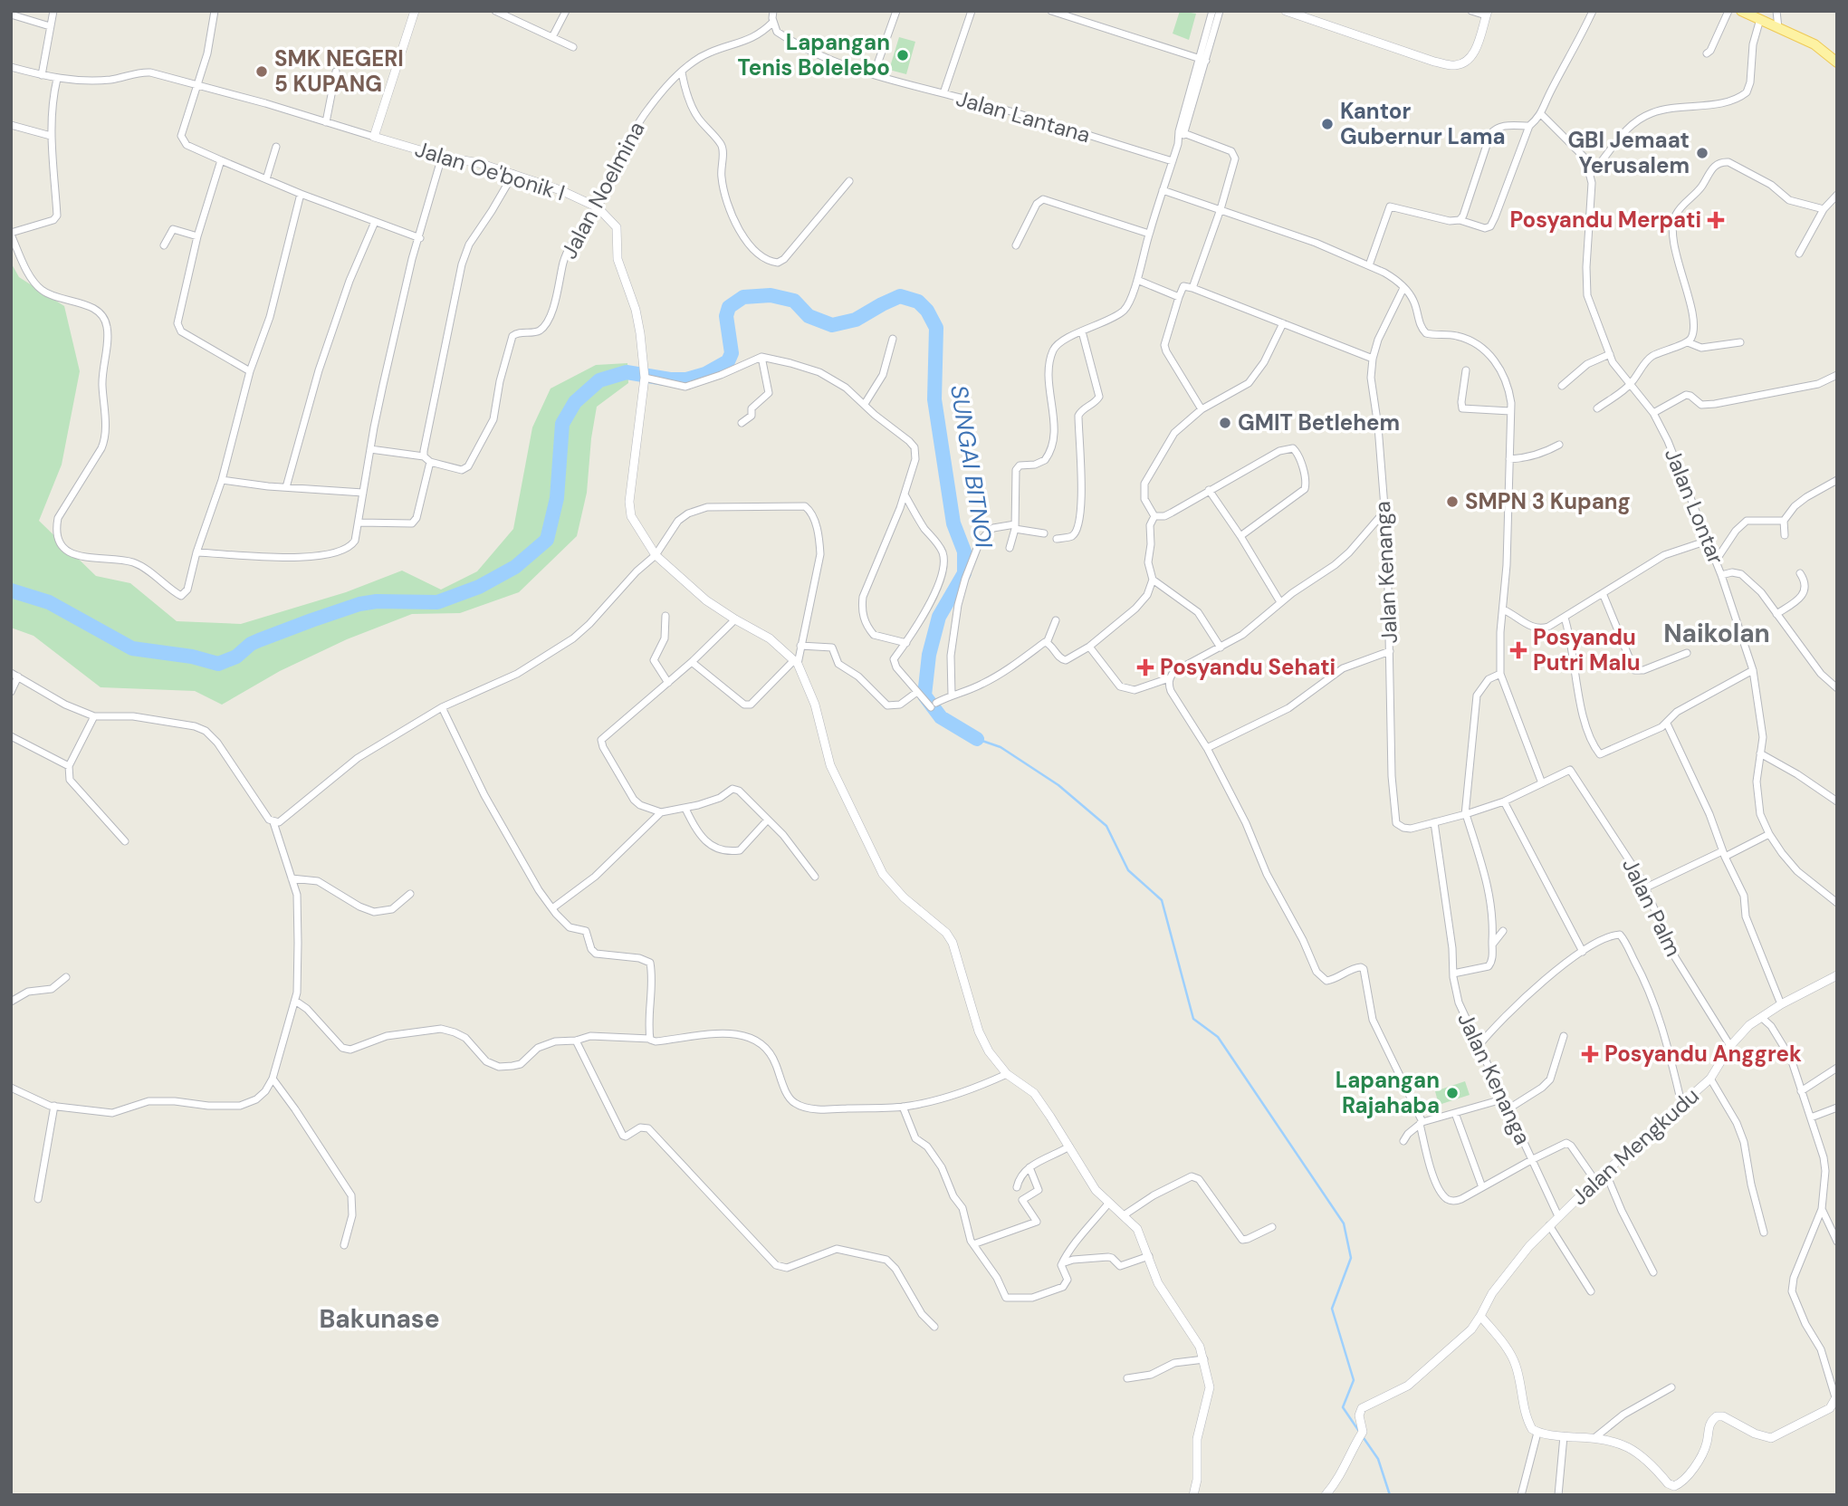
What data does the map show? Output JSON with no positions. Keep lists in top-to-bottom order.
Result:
{
  "streets": {
    "street": [
      "Jalan Lantana",
      "Jalan Oe'bonik I",
      "Jalan Noelmina",
      "Jalan Lontar",
      "Jalan Kenanga",
      "Jalan Palm",
      "Jalan Mengkudu"
    ]
  },
  "crossings": [
    ["Jalan Lantana", "Jalan Noelmina"],
    ["Jalan Oe'bonik I", "Jalan Noelmina"],
    ["Jalan Kenanga", "Jalan Palm"],
    ["Jalan Kenanga", "Jalan Mengkudu"],
    ["Jalan Palm", "Jalan Mengkudu"]
  ],
  "districts": ["Naikolan", "Bakunase"],
  "water": ["SUNGAI BITNOI"],
  "places": {
    "other": [
      "Lapangan Tenis Bolelebo",
      "SMK NEGERI 5 KUPANG",
      "Kantor Gubernur Lama",
      "GBI Jemaat Yerusalem",
      "GMIT Betlehem",
      "SMPN 3 Kupang",
      "Lapangan Rajahaba"
    ],
    "health": [
      "Posyandu Merpati",
      "Posyandu Putri Malu",
      "Posyandu Sehati",
      "Posyandu Anggrek"
    ]
  }
}
